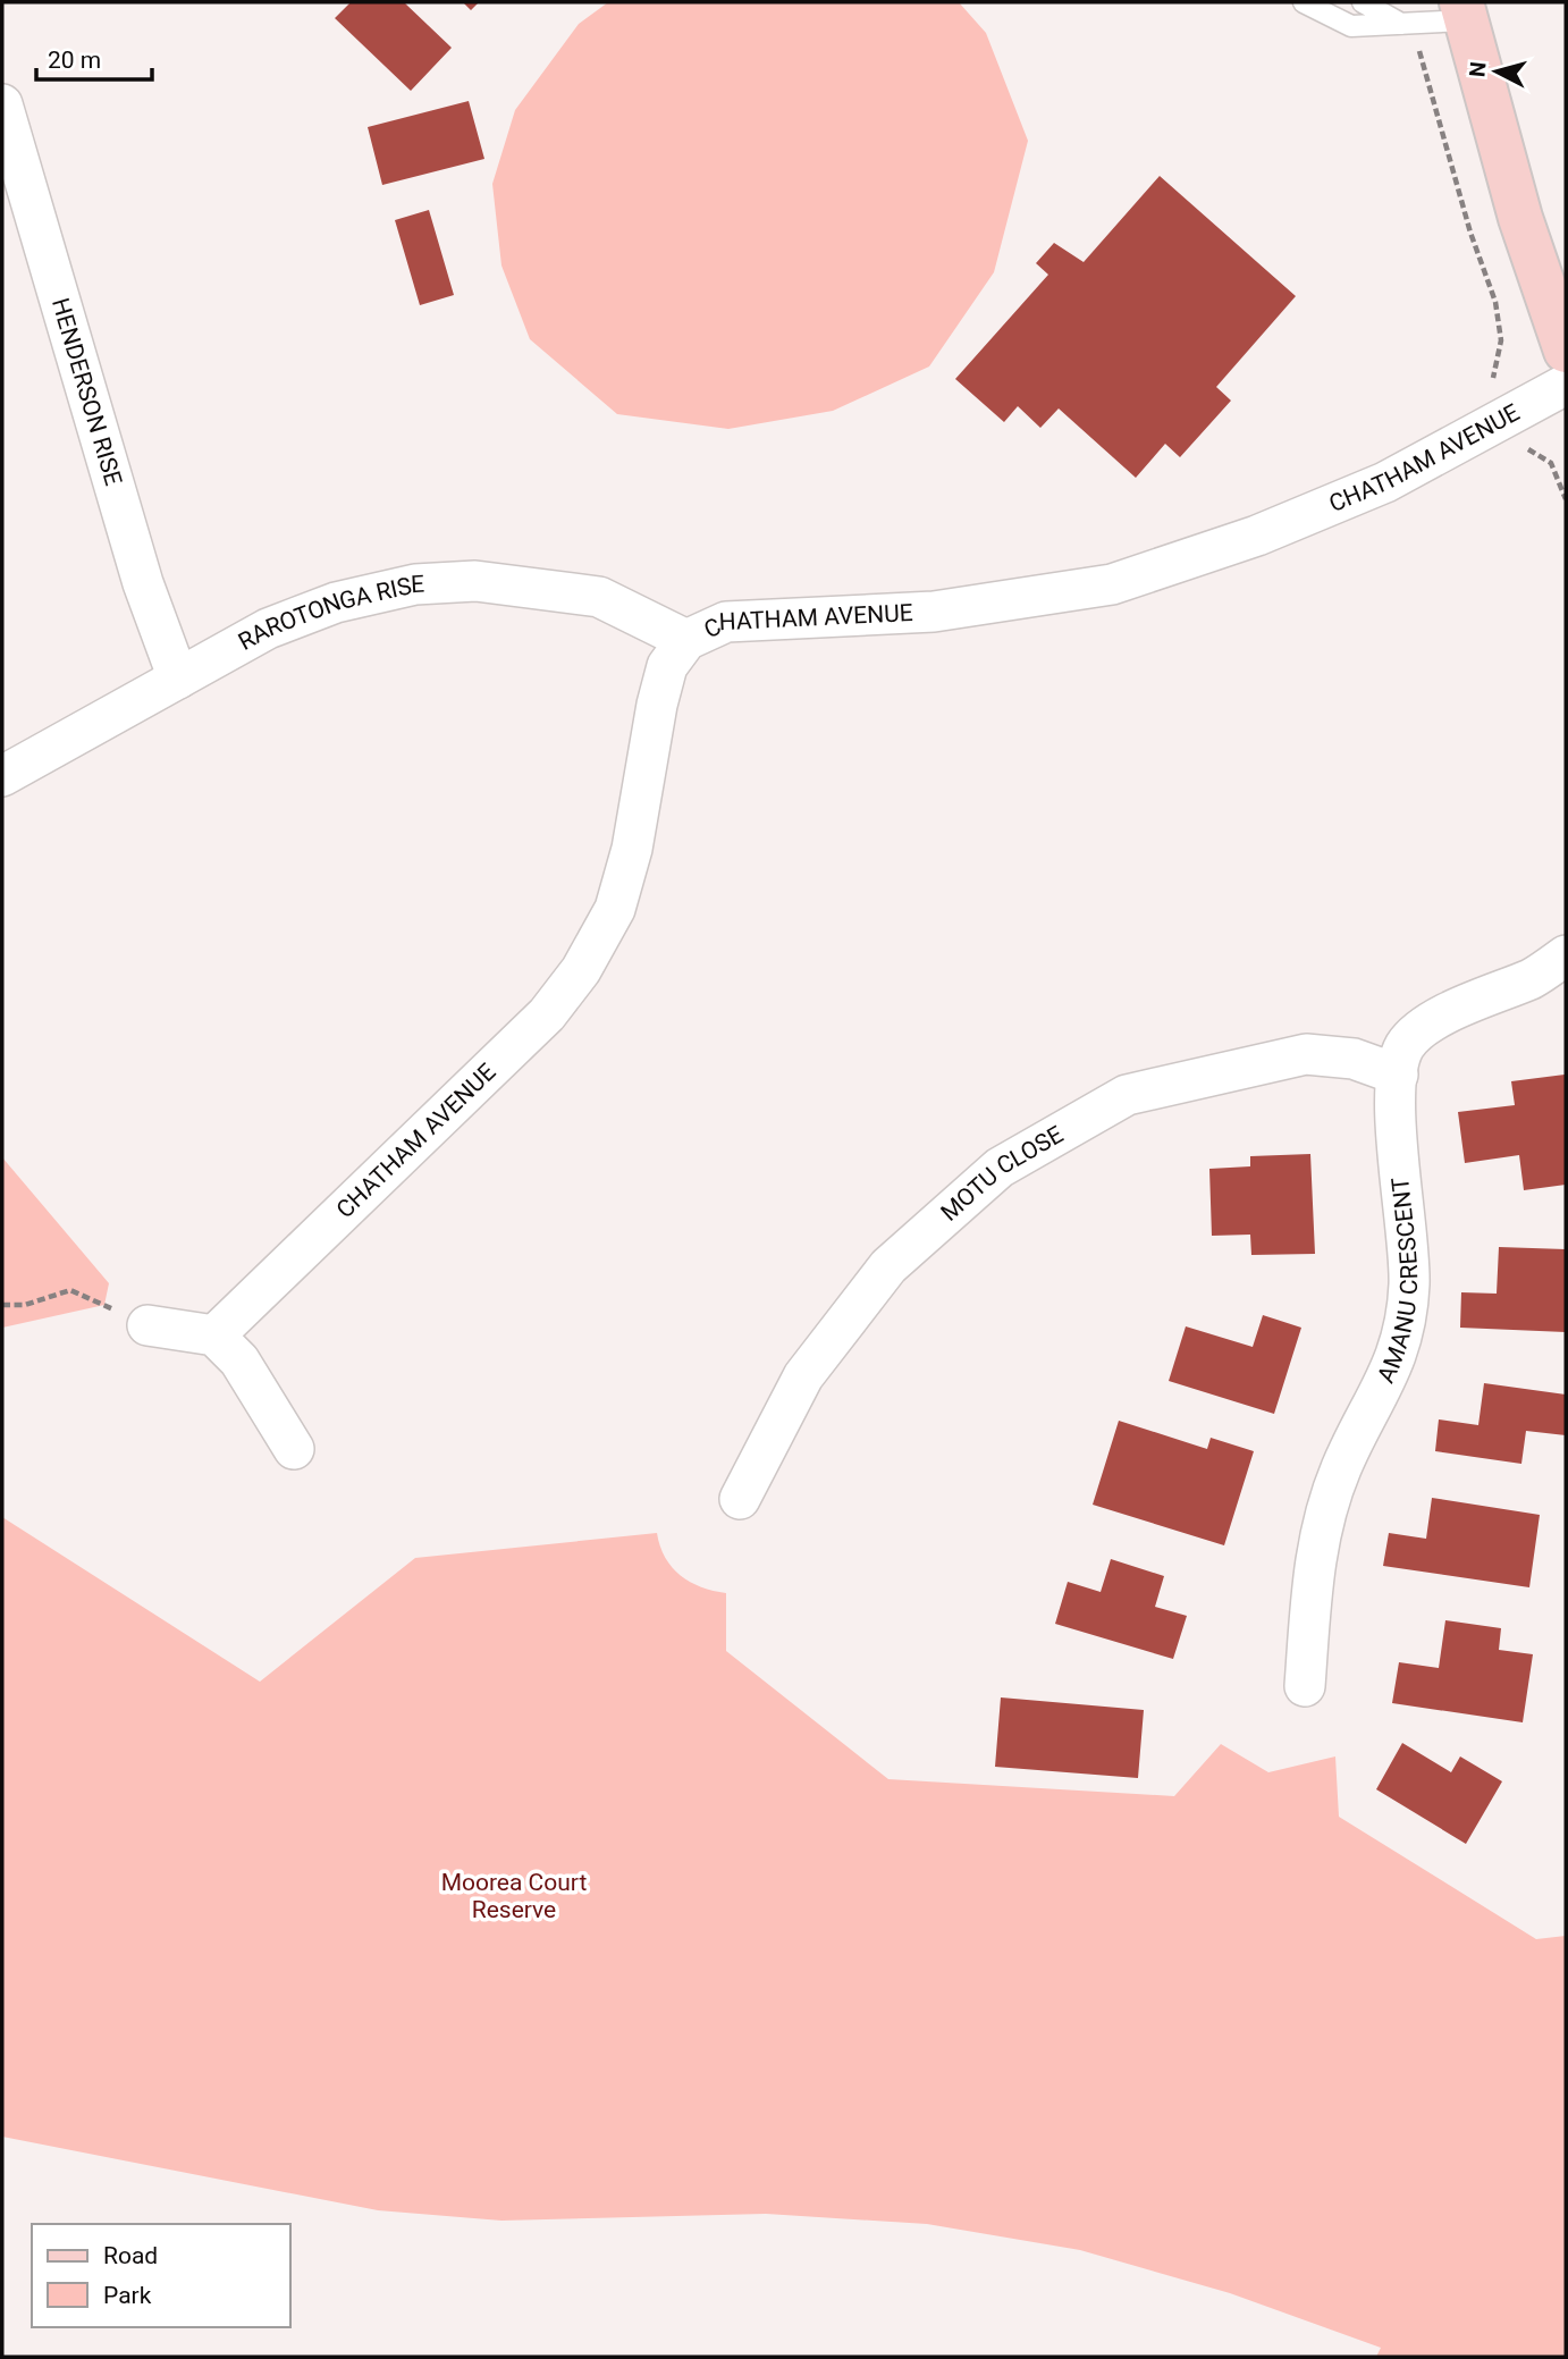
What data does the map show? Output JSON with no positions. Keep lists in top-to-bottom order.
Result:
{
  "streets": {
    "street": [
      "HENDERSON RISE",
      "CHATHAM AVENUE",
      "RAROTONGA RISE",
      "MOTU CLOSE",
      "AMANU CRESCENT"
    ]
  },
  "crossings": [
    ["HENDERSON RISE", "RAROTONGA RISE"],
    ["CHATHAM AVENUE", "RAROTONGA RISE"],
    ["MOTU CLOSE", "AMANU CRESCENT"]
  ],
  "parks": ["Moorea Court Reserve"],
  "legend": ["Road", "Park"],
  "scale_bar": "20 m",
  "north": "left"
}
